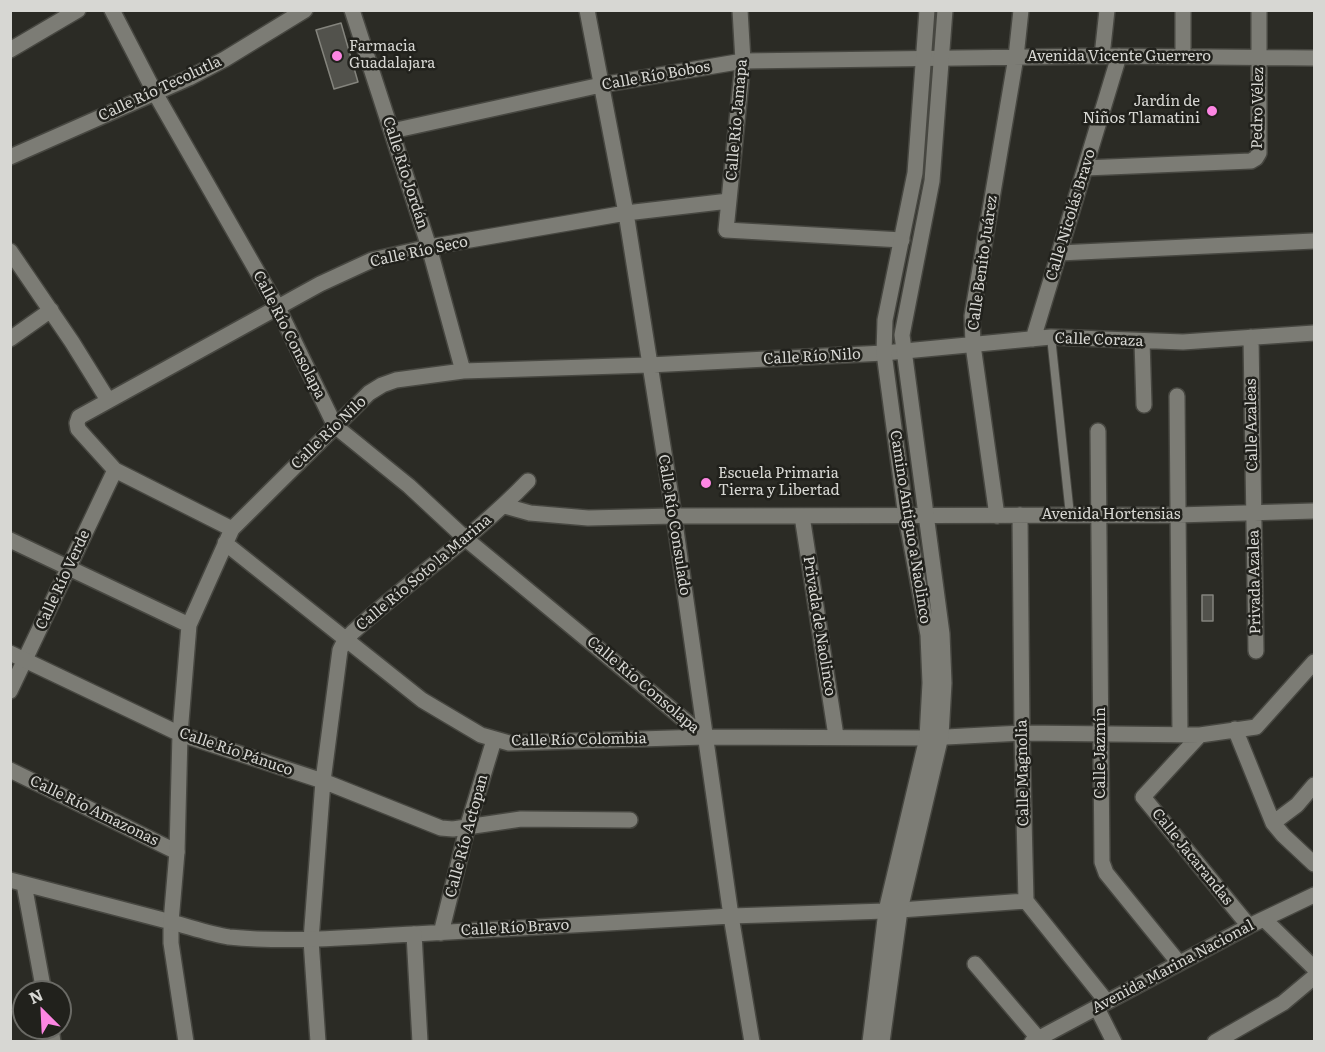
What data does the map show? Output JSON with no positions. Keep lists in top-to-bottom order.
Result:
{
  "streets": {
    "street": [
      "Avenida Vicente Guerrero",
      "Calle Río Bobos",
      "Calle Río Tecolutla",
      "Pedro Vélez",
      "Calle Río Jamapa",
      "Calle Río Jordán",
      "Calle Nicolás Bravo",
      "Calle Río Seco",
      "Calle Benito Juárez",
      "Calle Río Consolapa",
      "Calle Coraza",
      "Calle Río Nilo",
      "Calle Azaleas",
      "Avenida Hortensias",
      "Calle Río Consulado",
      "Camino Antiguo a Naolinco",
      "Calle Río Soto la Marina",
      "Calle Río Verde",
      "Privada Azalea",
      "Privada de Naolinco",
      "Calle Río Colombia",
      "Calle Río Pánuco",
      "Calle Jazmín",
      "Calle Magnolia",
      "Calle Río Amazonas",
      "Calle Río Actopan",
      "Calle Jacarandas",
      "Calle Río Bravo",
      "Avenida Marina Nacional"
    ]
  },
  "crossings": [
    ["Avenida Vicente Guerrero", "Calle Río Bobos"],
    ["Avenida Vicente Guerrero", "Pedro Vélez"],
    ["Avenida Vicente Guerrero", "Calle Nicolás Bravo"],
    ["Avenida Vicente Guerrero", "Calle Benito Juárez"],
    ["Avenida Vicente Guerrero", "Camino Antiguo a Naolinco"],
    ["Calle Río Bobos", "Calle Río Jamapa"],
    ["Calle Río Bobos", "Calle Río Jordán"],
    ["Calle Río Bobos", "Calle Río Consulado"],
    ["Calle Río Bobos", "Camino Antiguo a Naolinco"],
    ["Calle Río Tecolutla", "Calle Río Consolapa"],
    ["Pedro Vélez", "Calle Nicolás Bravo"],
    ["Calle Río Jamapa", "Calle Río Seco"],
    ["Calle Río Jamapa", "Camino Antiguo a Naolinco"],
    ["Calle Río Jordán", "Calle Río Seco"],
    ["Calle Río Jordán", "Calle Río Nilo"],
    ["Calle Nicolás Bravo", "Calle Coraza"],
    ["Calle Río Seco", "Calle Río Consolapa"],
    ["Calle Río Seco", "Calle Río Consulado"],
    ["Calle Río Seco", "Calle Río Verde"],
    ["Calle Benito Juárez", "Calle Coraza"],
    ["Calle Benito Juárez", "Avenida Hortensias"],
    ["Calle Río Consolapa", "Calle Río Nilo"],
    ["Calle Río Consolapa", "Calle Río Consulado"],
    ["Calle Río Consolapa", "Calle Río Soto la Marina"],
    ["Calle Río Consolapa", "Calle Río Colombia"],
    ["Calle Coraza", "Calle Río Nilo"],
    ["Calle Coraza", "Calle Azaleas"],
    ["Calle Coraza", "Camino Antiguo a Naolinco"],
    ["Calle Río Nilo", "Calle Río Consulado"],
    ["Calle Río Nilo", "Camino Antiguo a Naolinco"],
    ["Calle Río Nilo", "Calle Río Colombia"],
    ["Calle Río Nilo", "Calle Río Pánuco"],
    ["Calle Río Nilo", "Calle Río Amazonas"],
    ["Calle Río Nilo", "Calle Río Bravo"],
    ["Calle Azaleas", "Avenida Hortensias"],
    ["Calle Azaleas", "Privada Azalea"],
    ["Avenida Hortensias", "Camino Antiguo a Naolinco"],
    ["Avenida Hortensias", "Calle Río Soto la Marina"],
    ["Avenida Hortensias", "Privada Azalea"],
    ["Avenida Hortensias", "Calle Jazmín"],
    ["Avenida Hortensias", "Calle Magnolia"],
    ["Calle Río Consulado", "Calle Río Soto la Marina"],
    ["Calle Río Consulado", "Calle Río Colombia"],
    ["Calle Río Consulado", "Calle Río Bravo"],
    ["Camino Antiguo a Naolinco", "Calle Río Soto la Marina"],
    ["Camino Antiguo a Naolinco", "Calle Río Colombia"],
    ["Camino Antiguo a Naolinco", "Calle Río Bravo"],
    ["Calle Río Soto la Marina", "Privada de Naolinco"],
    ["Calle Río Soto la Marina", "Calle Río Colombia"],
    ["Calle Río Soto la Marina", "Calle Río Pánuco"],
    ["Calle Río Soto la Marina", "Calle Río Bravo"],
    ["Calle Río Verde", "Calle Río Pánuco"],
    ["Privada de Naolinco", "Calle Río Colombia"],
    ["Calle Río Colombia", "Calle Jazmín"],
    ["Calle Río Colombia", "Calle Magnolia"],
    ["Calle Río Colombia", "Calle Río Actopan"],
    ["Calle Río Colombia", "Calle Jacarandas"],
    ["Calle Río Pánuco", "Calle Río Actopan"],
    ["Calle Jazmín", "Avenida Marina Nacional"],
    ["Calle Magnolia", "Calle Río Bravo"],
    ["Calle Río Actopan", "Calle Río Bravo"],
    ["Calle Jacarandas", "Avenida Marina Nacional"]
  ],
  "places": ["Farmacia Guadalajara", "Jardín de Niños Tlamatini", "Escuela Primaria Tierra y Libertad"],
  "north": "top left"
}
